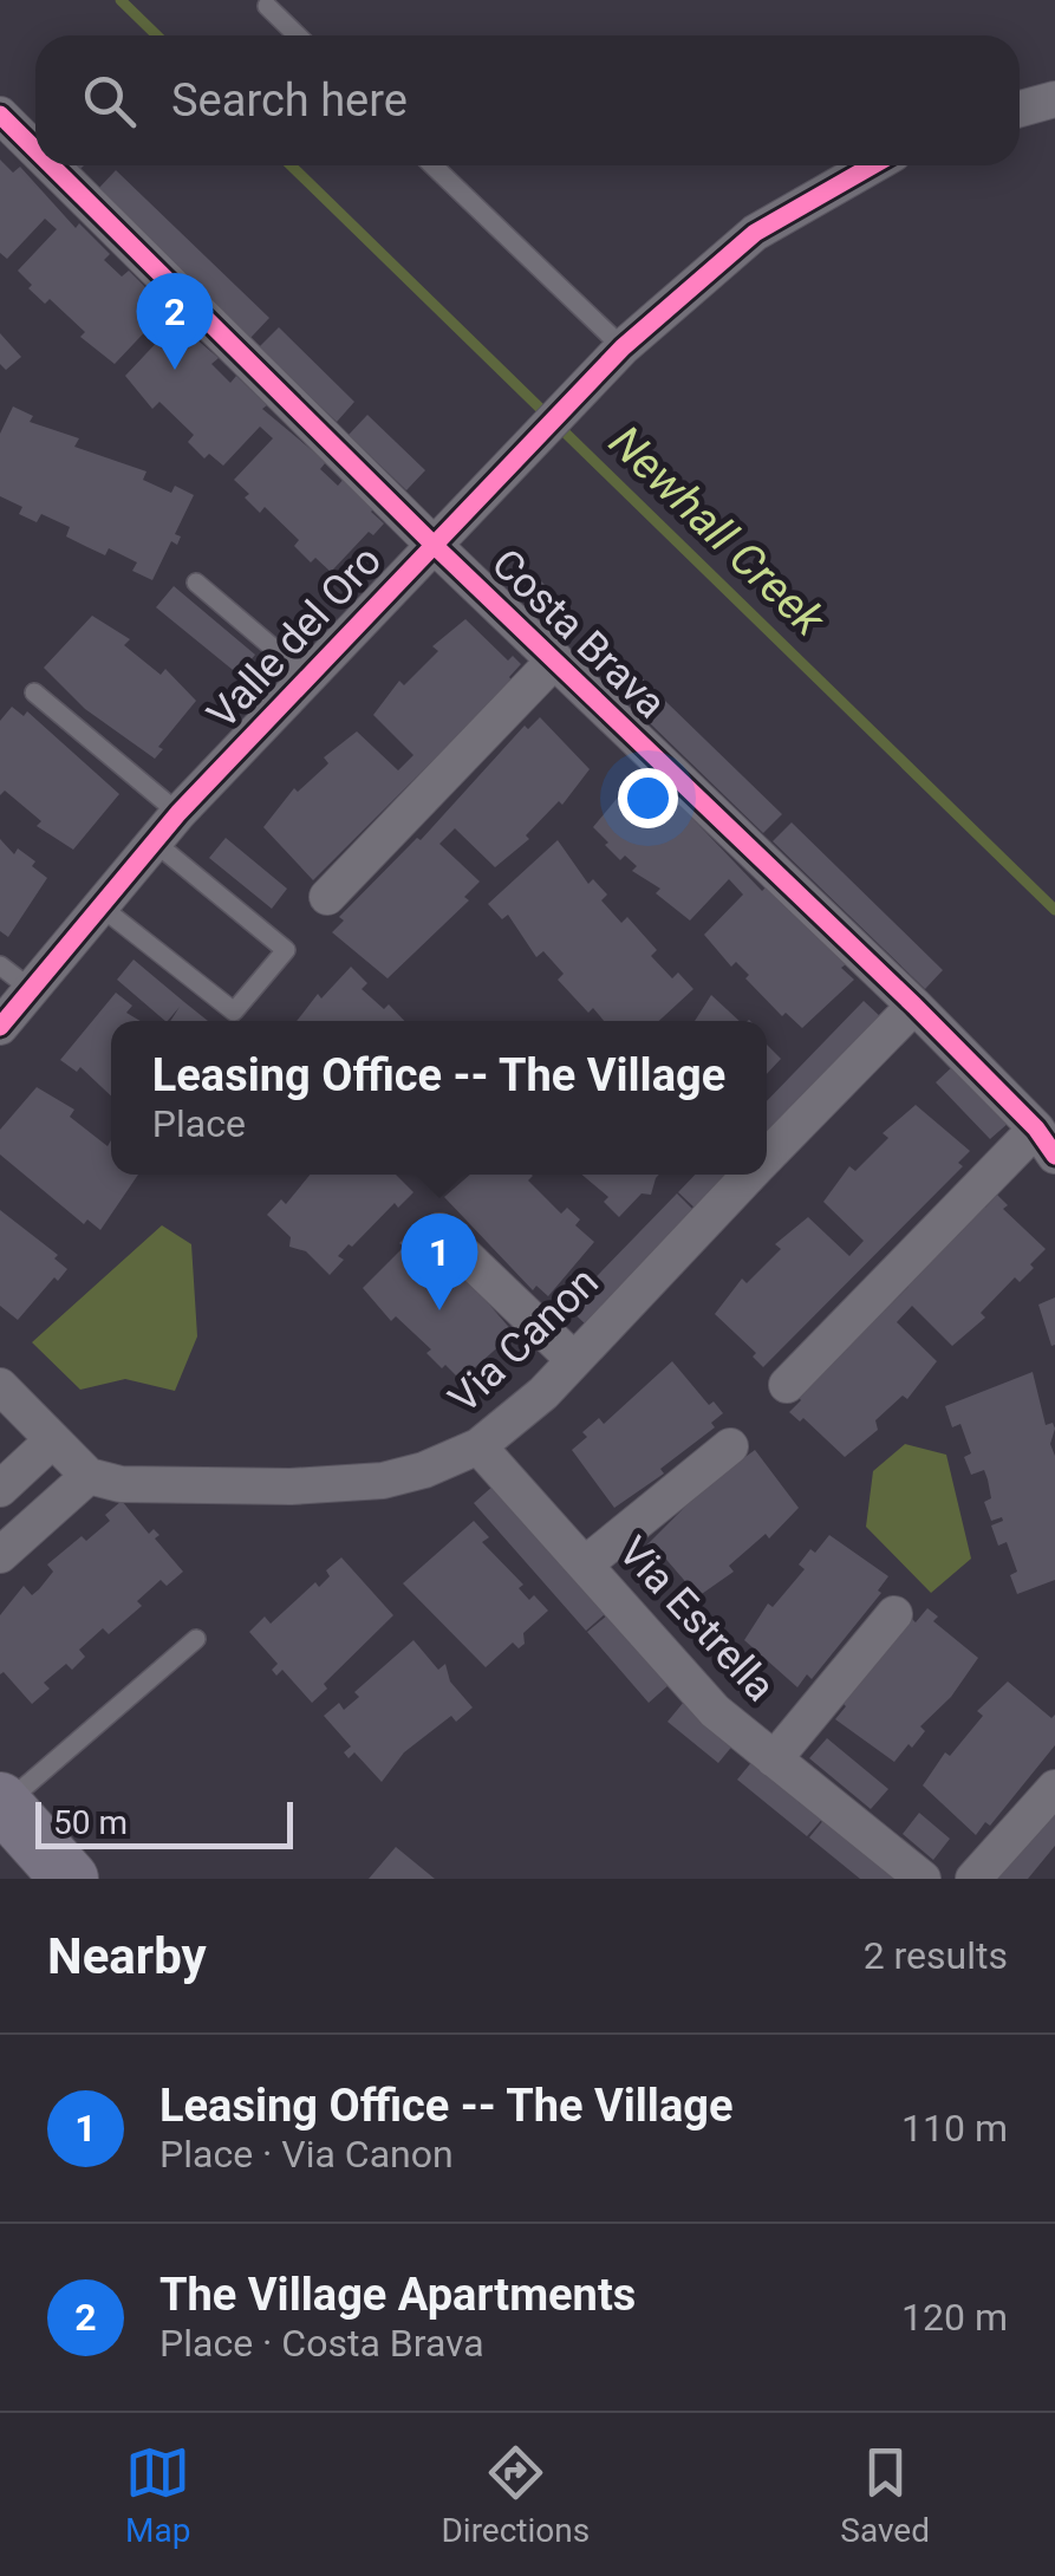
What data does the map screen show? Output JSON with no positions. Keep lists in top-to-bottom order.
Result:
{
  "streets": {
    "street": [
      "Costa Brava",
      "Valle del Oro",
      "Via Canon",
      "Via Estrella"
    ]
  },
  "crossings": [
    ["Costa Brava", "Valle del Oro"],
    ["Costa Brava", "Via Canon"],
    ["Via Canon", "Via Estrella"]
  ],
  "water": ["Newhall Creek"],
  "scale_bar": "50 m",
  "page": {
    "search": "Search here",
    "pins": ["2", "1"],
    "popup": ["Leasing Office -- The Village", "Place"],
    "scale": "50 m",
    "heading": ["Nearby", "2 results"],
    "list": [
      {
        "mark": "1",
        "name": "Leasing Office -- The Village",
        "note": "Place · Via Canon",
        "value": "110 m"
      },
      {
        "mark": "2",
        "name": "The Village Apartments",
        "note": "Place · Costa Brava",
        "value": "120 m"
      }
    ],
    "nav": ["Map", "Directions", "Saved"]
  }
}
